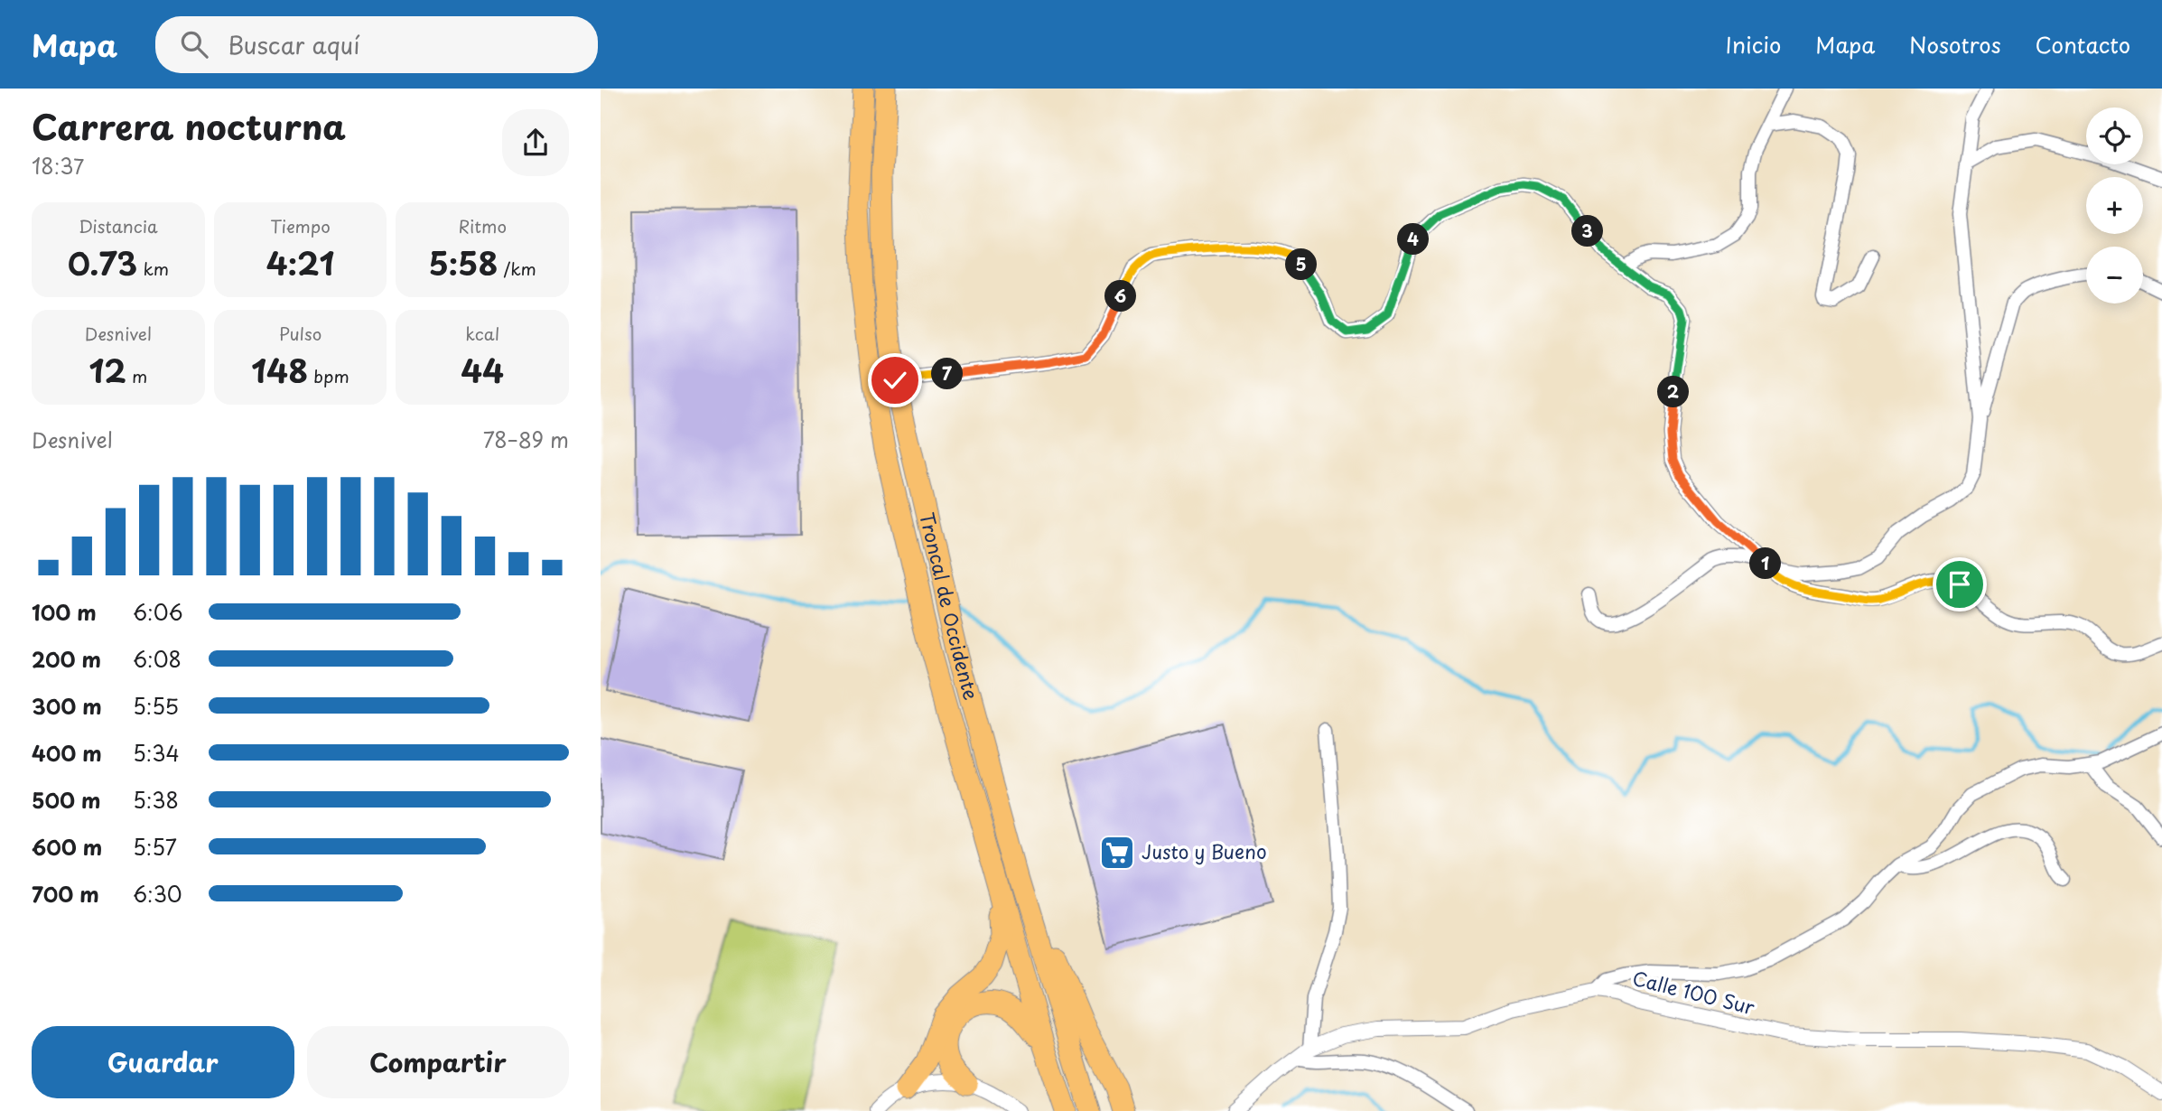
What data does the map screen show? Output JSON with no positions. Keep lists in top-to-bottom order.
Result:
{
  "streets": {
    "highway": ["Troncal de Occidente"],
    "street": ["Calle 100 Sur"]
  },
  "places": {
    "supermarket": ["Justo y Bueno"]
  },
  "page": {
    "header": "Mapa",
    "search": "Buscar aquí",
    "nav": [
      "Inicio",
      "Mapa",
      "Nosotros",
      "Contacto"
    ],
    "heading": ["Carrera nocturna", "18:37"],
    "map_buttons": ["+", "−"],
    "stats": [
      ["Distancia", "0.73 km"],
      ["Tiempo", "4:21"],
      ["Ritmo", "5:58 /km"],
      ["Desnivel", "12 m"],
      ["Pulso", "148 bpm"],
      ["kcal", "44"]
    ],
    "pins": [
      "3",
      "4",
      "5",
      "6",
      "7",
      "2",
      "1"
    ],
    "chart": ["Desnivel", "78–89 m"],
    "list": [
      {
        "name": "100 m",
        "note": "6:06"
      },
      {
        "name": "200 m",
        "note": "6:08"
      },
      {
        "name": "300 m",
        "note": "5:55"
      },
      {
        "name": "400 m",
        "note": "5:34"
      },
      {
        "name": "500 m",
        "note": "5:38"
      },
      {
        "name": "600 m",
        "note": "5:57"
      },
      {
        "name": "700 m",
        "note": "6:30"
      }
    ],
    "buttons": ["Guardar", "Compartir"]
  }
}
